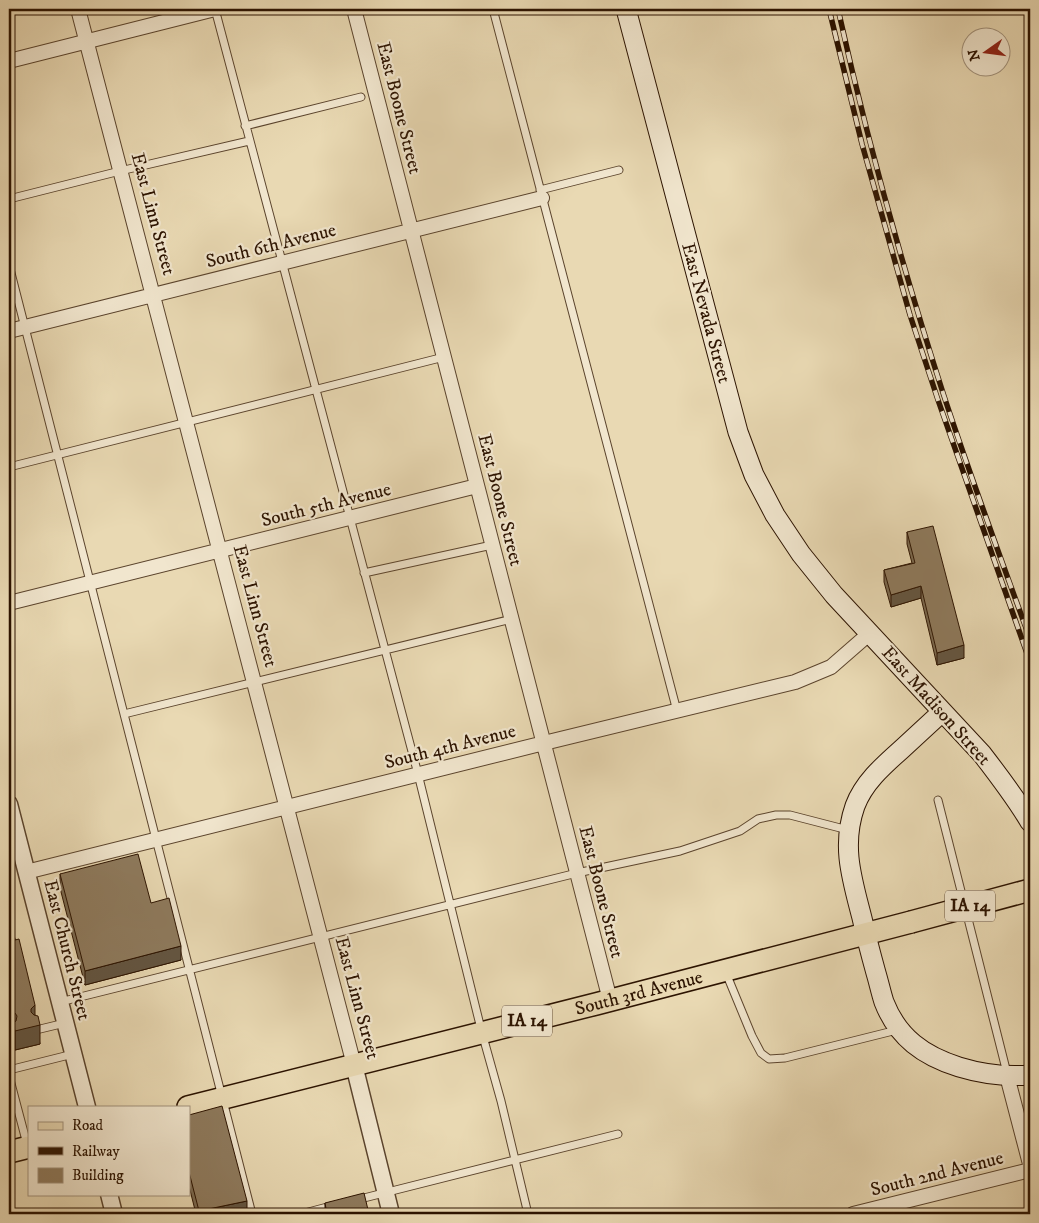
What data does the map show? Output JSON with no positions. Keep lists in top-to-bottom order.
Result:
{
  "streets": {
    "main road": [
      "East Nevada Street",
      "East Madison Street",
      "IA 14",
      "South 3rd Avenue"
    ],
    "street": [
      "East Boone Street",
      "East Linn Street",
      "South 6th Avenue",
      "South 5th Avenue",
      "South 4th Avenue",
      "East Church Street",
      "South 2nd Avenue"
    ]
  },
  "crossings": [
    ["East Boone Street", "South 6th Avenue"],
    ["East Boone Street", "South 5th Avenue"],
    ["East Boone Street", "South 4th Avenue"],
    ["East Boone Street", "South 3rd Avenue"],
    ["East Linn Street", "South 6th Avenue"],
    ["East Linn Street", "South 5th Avenue"],
    ["East Linn Street", "South 4th Avenue"],
    ["East Linn Street", "South 3rd Avenue"],
    ["East Nevada Street", "East Madison Street"],
    ["East Madison Street", "South 4th Avenue"],
    ["South 4th Avenue", "East Church Street"]
  ],
  "legend": ["Road", "Railway", "Building"],
  "north": "left"
}
